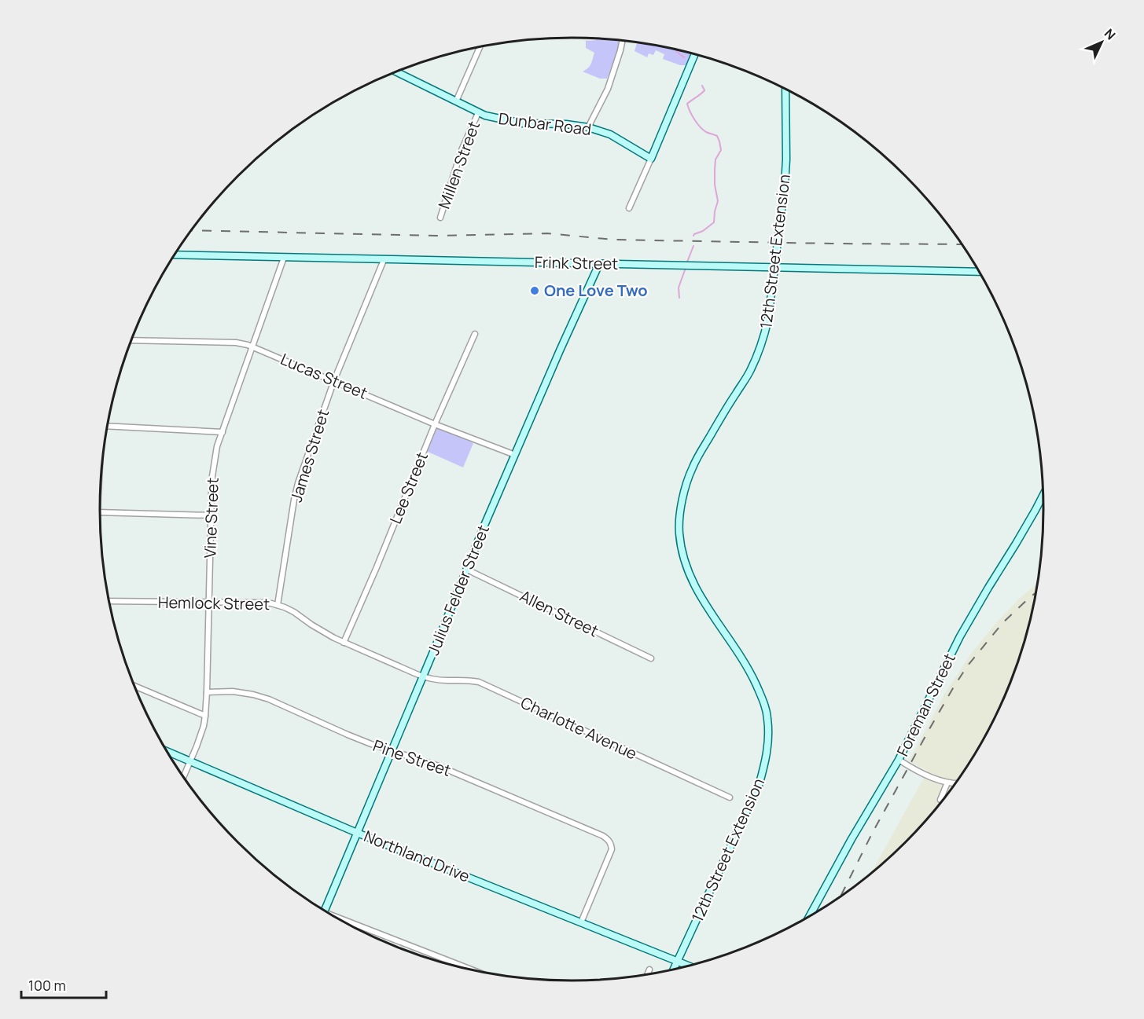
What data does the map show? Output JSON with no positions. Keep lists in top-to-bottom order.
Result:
{
  "streets": {
    "street": [
      "Dunbar Road",
      "Millen Street",
      "12th Street Extension",
      "Frink Street",
      "Lucas Street",
      "James Street",
      "Lee Street",
      "Vine Street",
      "Julius Felder Street",
      "Hemlock Street",
      "Allen Street",
      "Foreman Street",
      "Charlotte Avenue",
      "Pine Street",
      "Northland Drive"
    ]
  },
  "crossings": [
    ["Dunbar Road", "Millen Street"],
    ["12th Street Extension", "Frink Street"],
    ["12th Street Extension", "Northland Drive"],
    ["Frink Street", "James Street"],
    ["Frink Street", "Vine Street"],
    ["Frink Street", "Julius Felder Street"],
    ["Lucas Street", "James Street"],
    ["Lucas Street", "Lee Street"],
    ["Lucas Street", "Vine Street"],
    ["Lucas Street", "Julius Felder Street"],
    ["James Street", "Hemlock Street"],
    ["Lee Street", "Hemlock Street"],
    ["Vine Street", "Hemlock Street"],
    ["Vine Street", "Pine Street"],
    ["Vine Street", "Northland Drive"],
    ["Julius Felder Street", "Hemlock Street"],
    ["Julius Felder Street", "Allen Street"],
    ["Julius Felder Street", "Charlotte Avenue"],
    ["Julius Felder Street", "Pine Street"],
    ["Julius Felder Street", "Northland Drive"],
    ["Hemlock Street", "Charlotte Avenue"],
    ["Pine Street", "Northland Drive"]
  ],
  "places": ["One Love Two"],
  "scale_bar": "100 m",
  "north": "top right"
}
